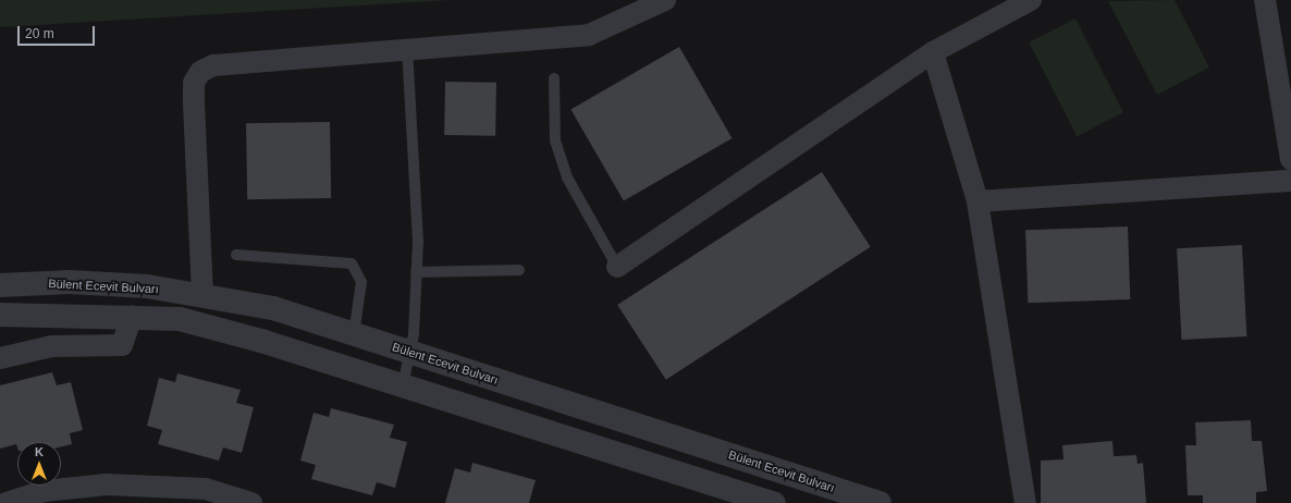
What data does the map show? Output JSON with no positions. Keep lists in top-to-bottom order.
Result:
{
  "streets": {
    "street": ["Bülent Ecevit Bulvarı"]
  },
  "scale_bar": "20 m",
  "north": "top"
}
